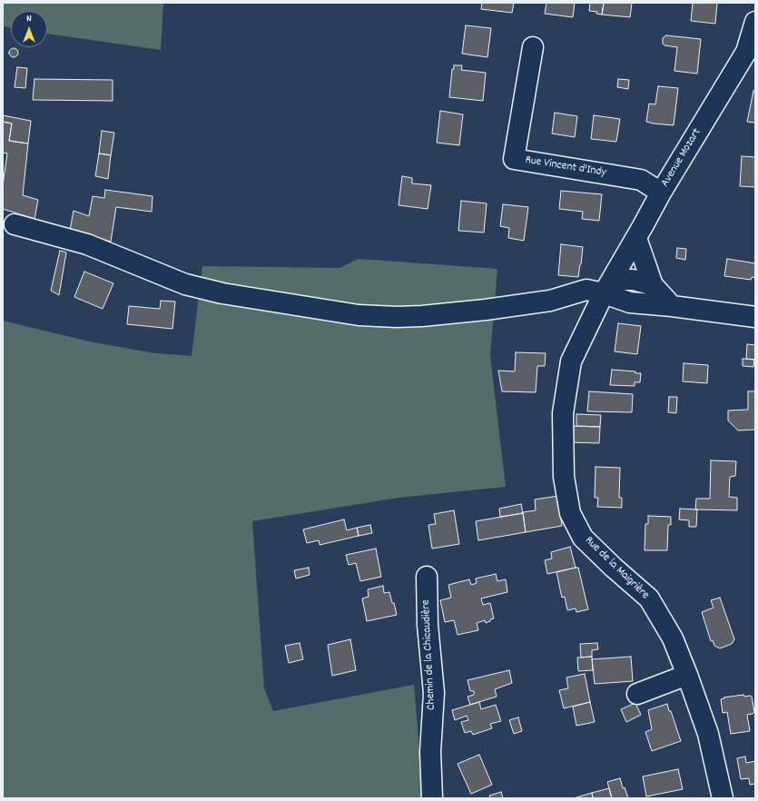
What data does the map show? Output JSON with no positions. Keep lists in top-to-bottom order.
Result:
{
  "streets": {
    "street": [
      "Avenue Mozart",
      "Rue Vincent d'Indy",
      "Rue de la Maigrière",
      "Chemin de la Chicaudière"
    ]
  },
  "crossings": [
    ["Avenue Mozart", "Rue Vincent d'Indy"],
    ["Avenue Mozart", "Rue de la Maigrière"]
  ],
  "north": "top"
}
